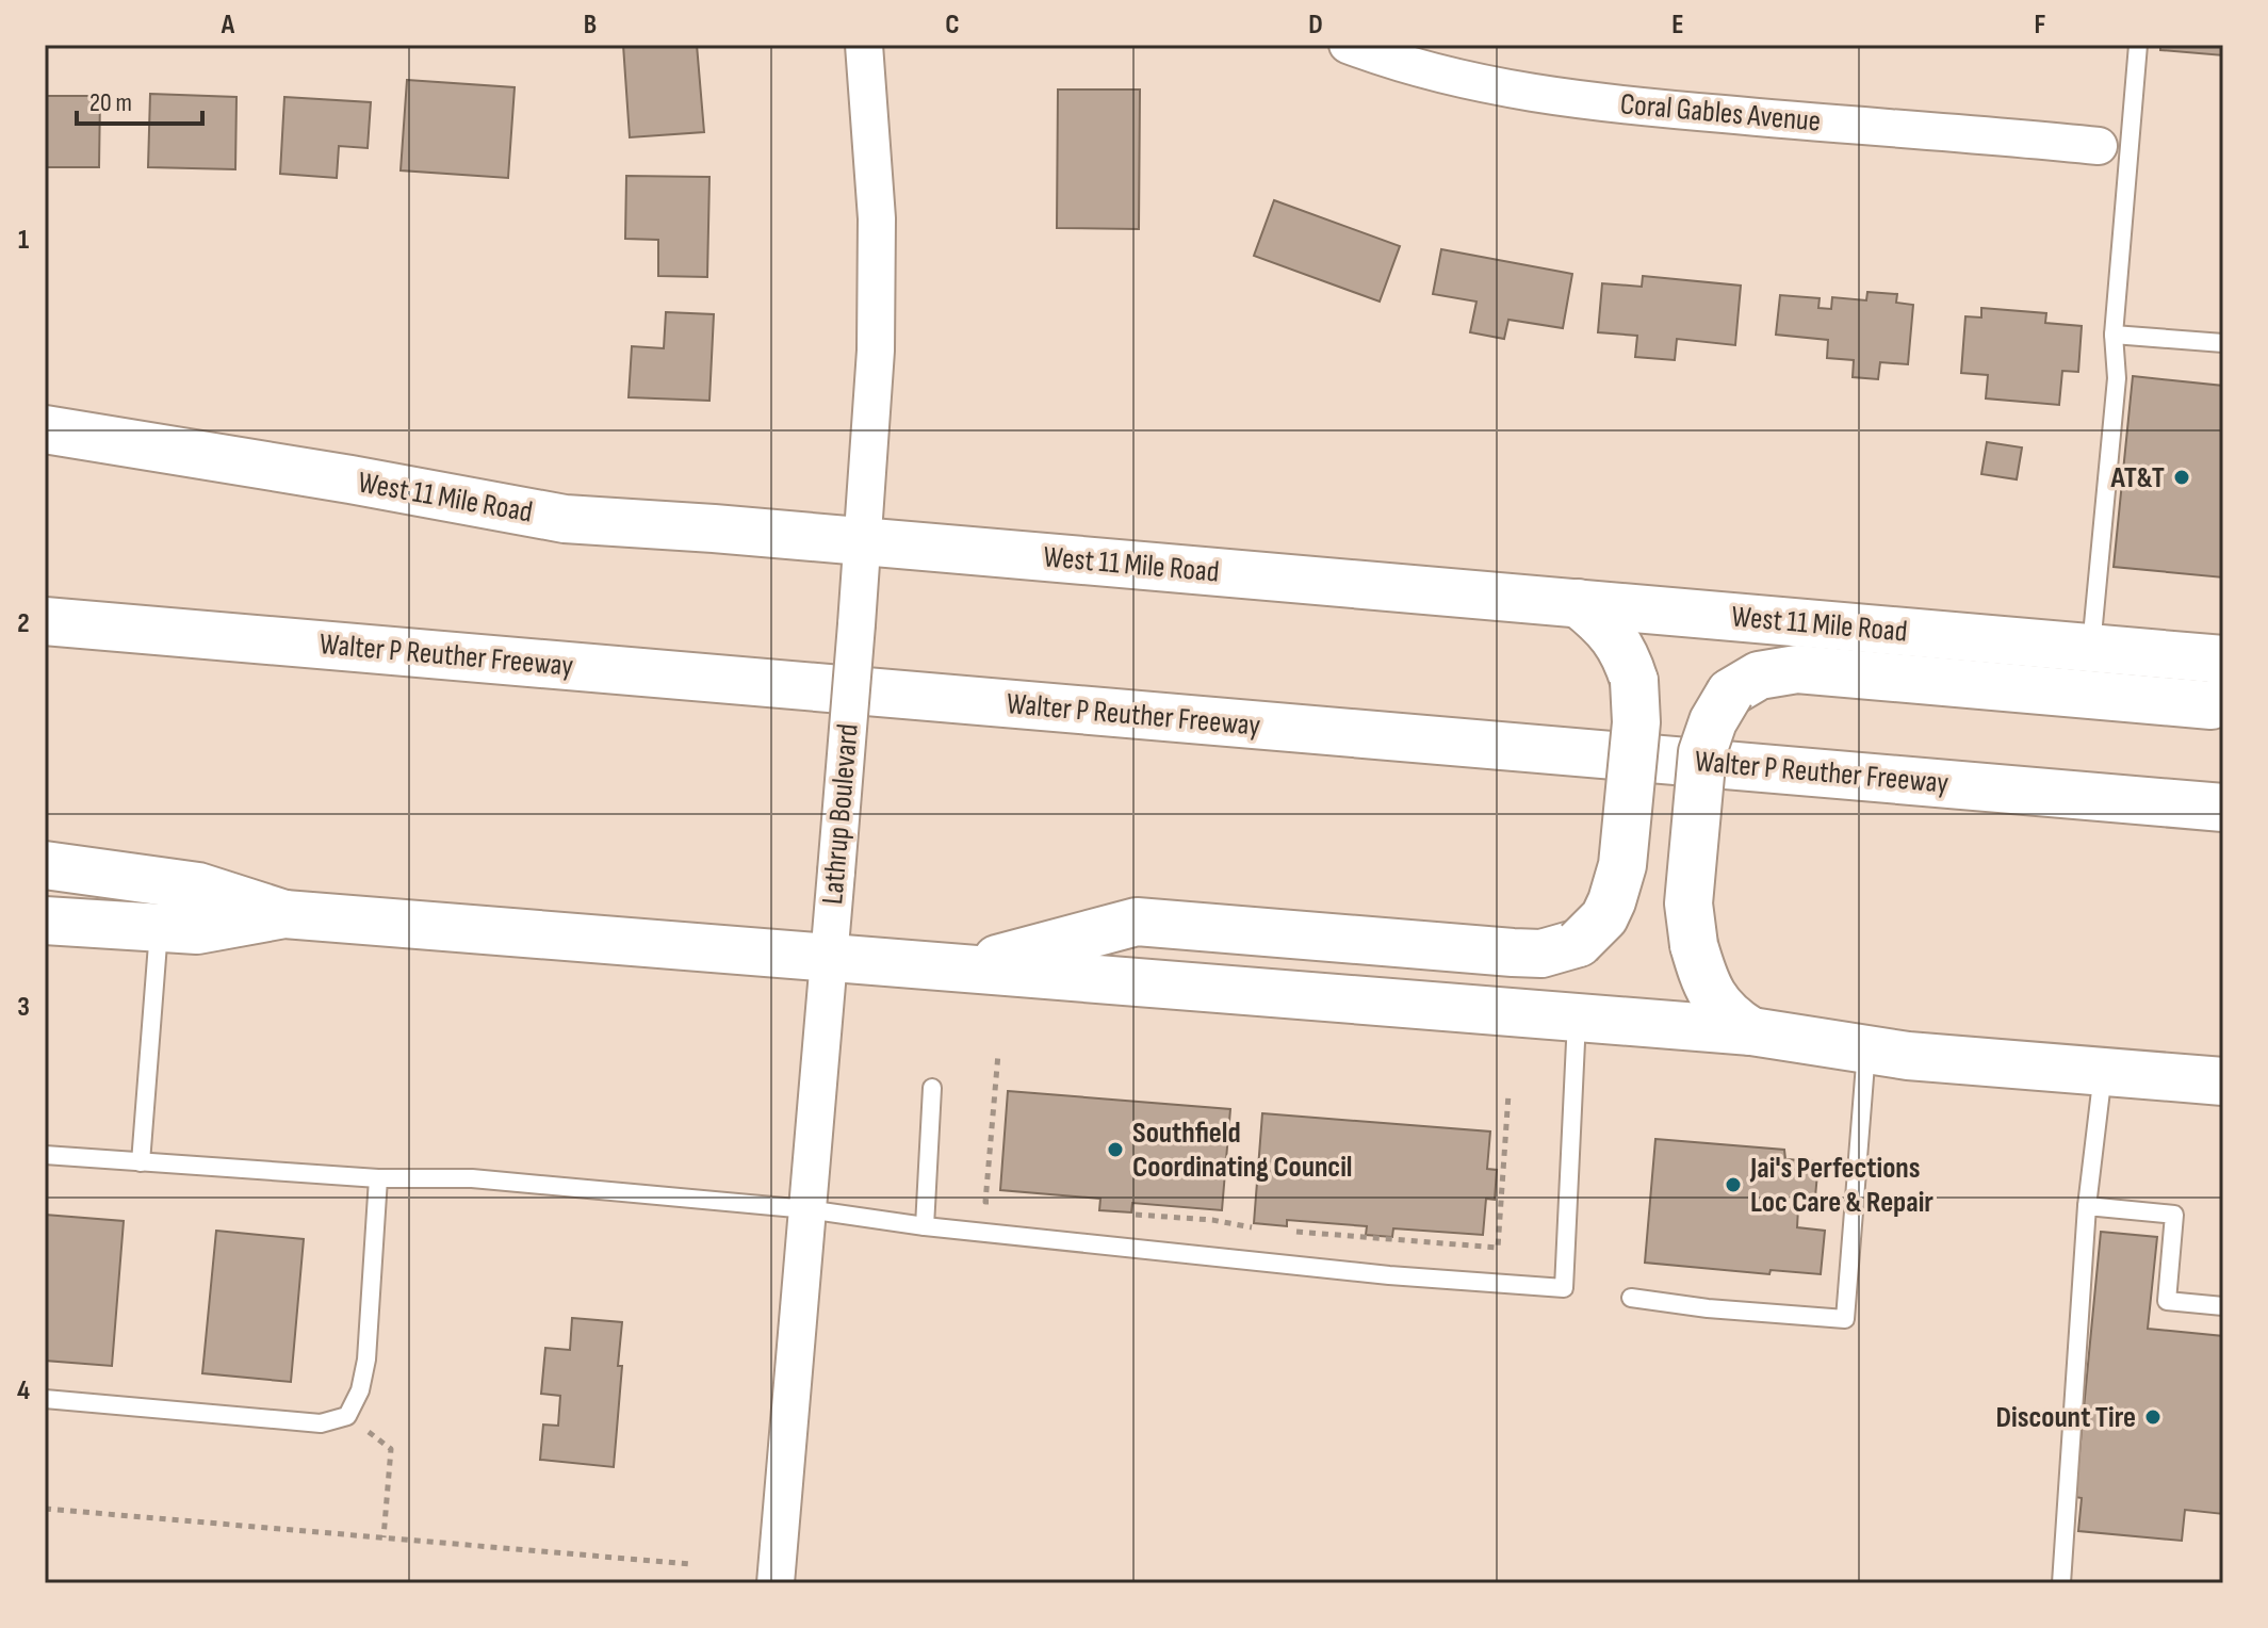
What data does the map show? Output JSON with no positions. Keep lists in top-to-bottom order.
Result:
{
  "streets": {
    "main road": ["West 11 Mile Road", "Walter P Reuther Freeway"],
    "street": ["Coral Gables Avenue", "Lathrup Boulevard"]
  },
  "crossings": [
    ["West 11 Mile Road", "Lathrup Boulevard"]
  ],
  "places": [
    "AT&T",
    "Southfield Coordinating Council",
    "Jai's Perfections Loc Care & Repair",
    "Discount Tire"
  ],
  "scale_bar": "20 m",
  "grid": {
    "columns": [
      "A",
      "B",
      "C",
      "D",
      "E",
      "F"
    ],
    "rows": [
      "1",
      "2",
      "3",
      "4"
    ]
  }
}
